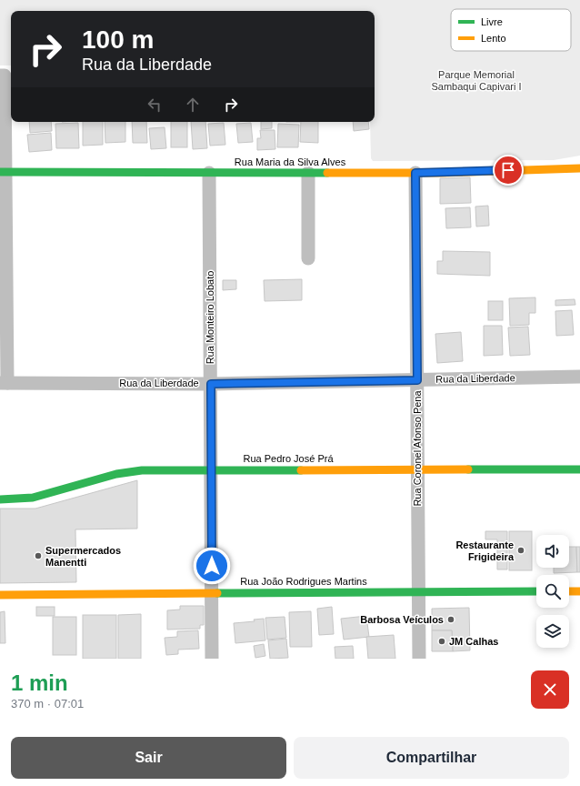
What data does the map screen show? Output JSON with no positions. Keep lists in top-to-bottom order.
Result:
{
  "streets": {
    "street": [
      "Rua Maria da Silva Alves",
      "Rua Monteiro Lobato",
      "Rua da Liberdade",
      "Rua Coronel Afonso Pena",
      "Rua Pedro José Prá",
      "Rua João Rodrigues Martins"
    ]
  },
  "crossings": [
    ["Rua Maria da Silva Alves", "Rua Monteiro Lobato"],
    ["Rua Maria da Silva Alves", "Rua Coronel Afonso Pena"],
    ["Rua Monteiro Lobato", "Rua da Liberdade"],
    ["Rua Monteiro Lobato", "Rua Pedro José Prá"],
    ["Rua Monteiro Lobato", "Rua João Rodrigues Martins"],
    ["Rua da Liberdade", "Rua Coronel Afonso Pena"],
    ["Rua Coronel Afonso Pena", "Rua Pedro José Prá"],
    ["Rua Coronel Afonso Pena", "Rua João Rodrigues Martins"]
  ],
  "parks": ["Parque Memorial Sambaqui Capivari I"],
  "places": [
    "Restaurante Frigideira",
    "Supermercados Manentti",
    "Barbosa Veículos",
    "JM Calhas"
  ],
  "legend": ["Livre", "Lento"],
  "page": {
    "turn": ["100 m", "Rua da Liberdade"],
    "heading": ["1 min", "370 m · 07:01"],
    "buttons": ["Sair", "Compartilhar"]
  }
}
